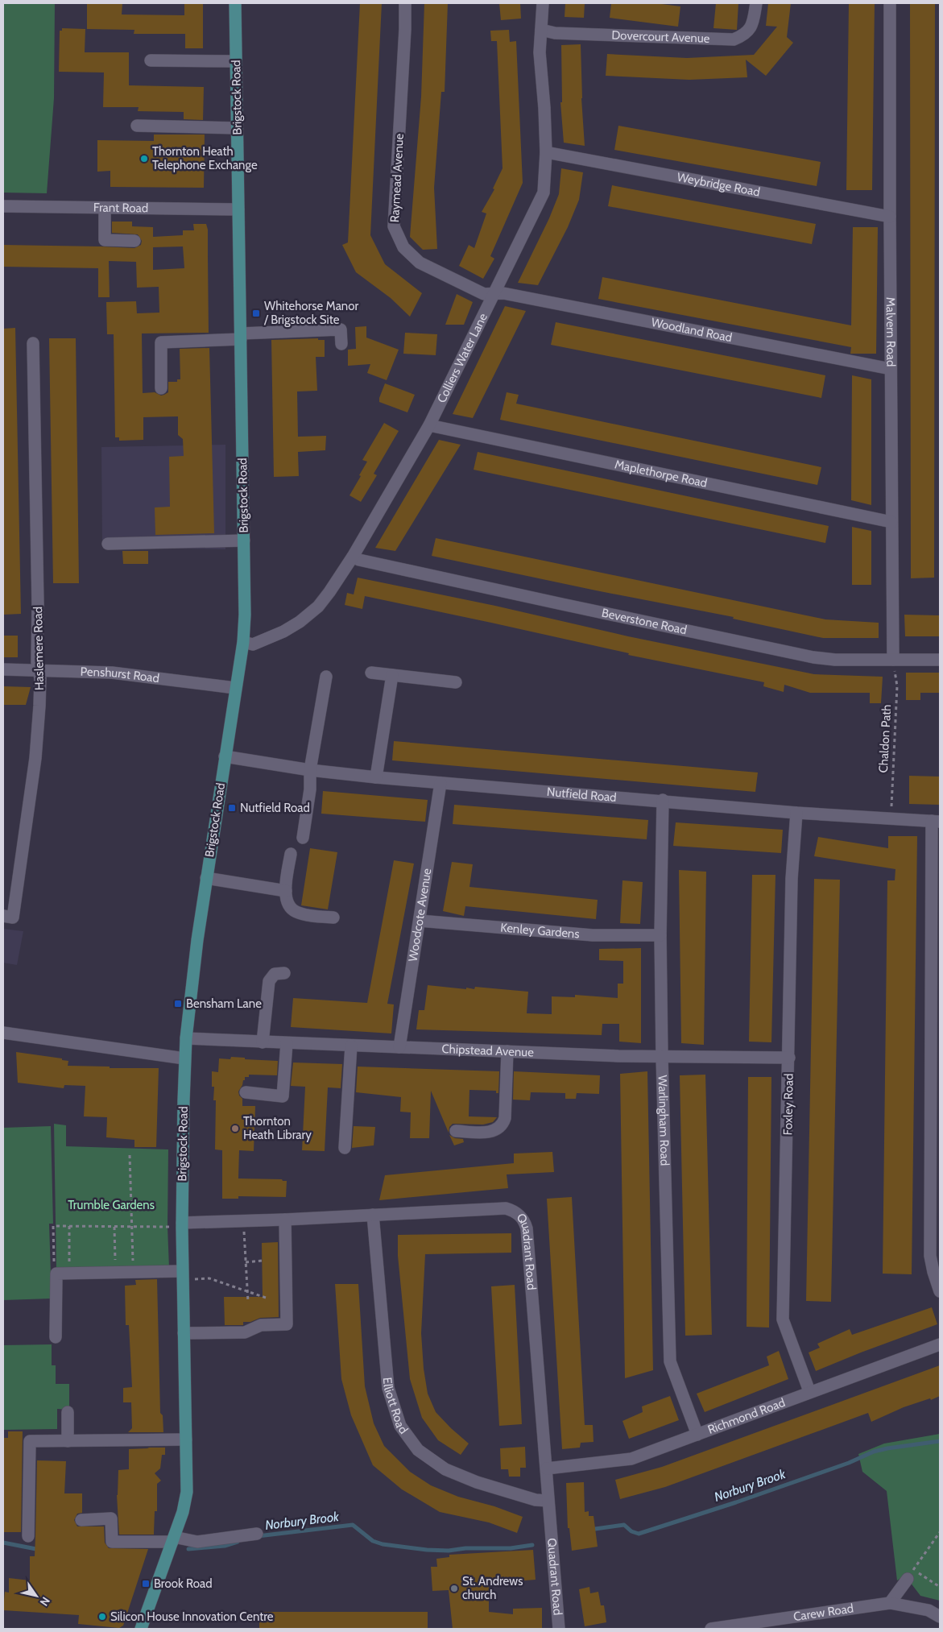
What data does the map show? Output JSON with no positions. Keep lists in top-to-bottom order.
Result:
{
  "streets": {
    "main road": ["Brigstock Road"],
    "street": [
      "Dovercourt Avenue",
      "Raymead Avenue",
      "Weybridge Road",
      "Frant Road",
      "Woodland Road",
      "Malvern Road",
      "Colliers Water Lane",
      "Maplethorpe Road",
      "Beverstone Road",
      "Haslemere Road",
      "Penshurst Road",
      "Nutfield Road",
      "Woodcote Avenue",
      "Kenley Gardens",
      "Chipstead Avenue",
      "Foxley Road",
      "Warlingham Road",
      "Quadrant Road",
      "Elliott Road",
      "Richmond Road",
      "Carew Road"
    ],
    "path": ["Chaldon Path"]
  },
  "crossings": [
    ["Dovercourt Avenue", "Colliers Water Lane"],
    ["Brigstock Road", "Frant Road"],
    ["Brigstock Road", "Colliers Water Lane"],
    ["Brigstock Road", "Penshurst Road"],
    ["Brigstock Road", "Nutfield Road"],
    ["Brigstock Road", "Chipstead Avenue"],
    ["Brigstock Road", "Quadrant Road"],
    ["Raymead Avenue", "Woodland Road"],
    ["Raymead Avenue", "Colliers Water Lane"],
    ["Weybridge Road", "Malvern Road"],
    ["Weybridge Road", "Colliers Water Lane"],
    ["Woodland Road", "Malvern Road"],
    ["Woodland Road", "Colliers Water Lane"],
    ["Malvern Road", "Maplethorpe Road"],
    ["Malvern Road", "Beverstone Road"],
    ["Malvern Road", "Chaldon Path"],
    ["Colliers Water Lane", "Maplethorpe Road"],
    ["Colliers Water Lane", "Beverstone Road"],
    ["Beverstone Road", "Chaldon Path"],
    ["Haslemere Road", "Penshurst Road"],
    ["Chaldon Path", "Nutfield Road"],
    ["Nutfield Road", "Woodcote Avenue"],
    ["Nutfield Road", "Foxley Road"],
    ["Nutfield Road", "Warlingham Road"],
    ["Woodcote Avenue", "Kenley Gardens"],
    ["Woodcote Avenue", "Chipstead Avenue"],
    ["Kenley Gardens", "Warlingham Road"],
    ["Chipstead Avenue", "Foxley Road"],
    ["Chipstead Avenue", "Warlingham Road"],
    ["Foxley Road", "Richmond Road"],
    ["Warlingham Road", "Richmond Road"],
    ["Quadrant Road", "Elliott Road"],
    ["Quadrant Road", "Richmond Road"]
  ],
  "water": ["Norbury Brook"],
  "parks": ["Trumble Gardens"],
  "places": {
    "other": [
      "Thornton Heath Telephone Exchange",
      "Thornton Heath Library",
      "St. Andrews church",
      "Silicon House Innovation Centre"
    ],
    "transit": [
      "Whitehorse Manor / Brigstock Site",
      "Nutfield Road",
      "Bensham Lane",
      "Brook Road"
    ]
  },
  "north": "bottom right"
}
